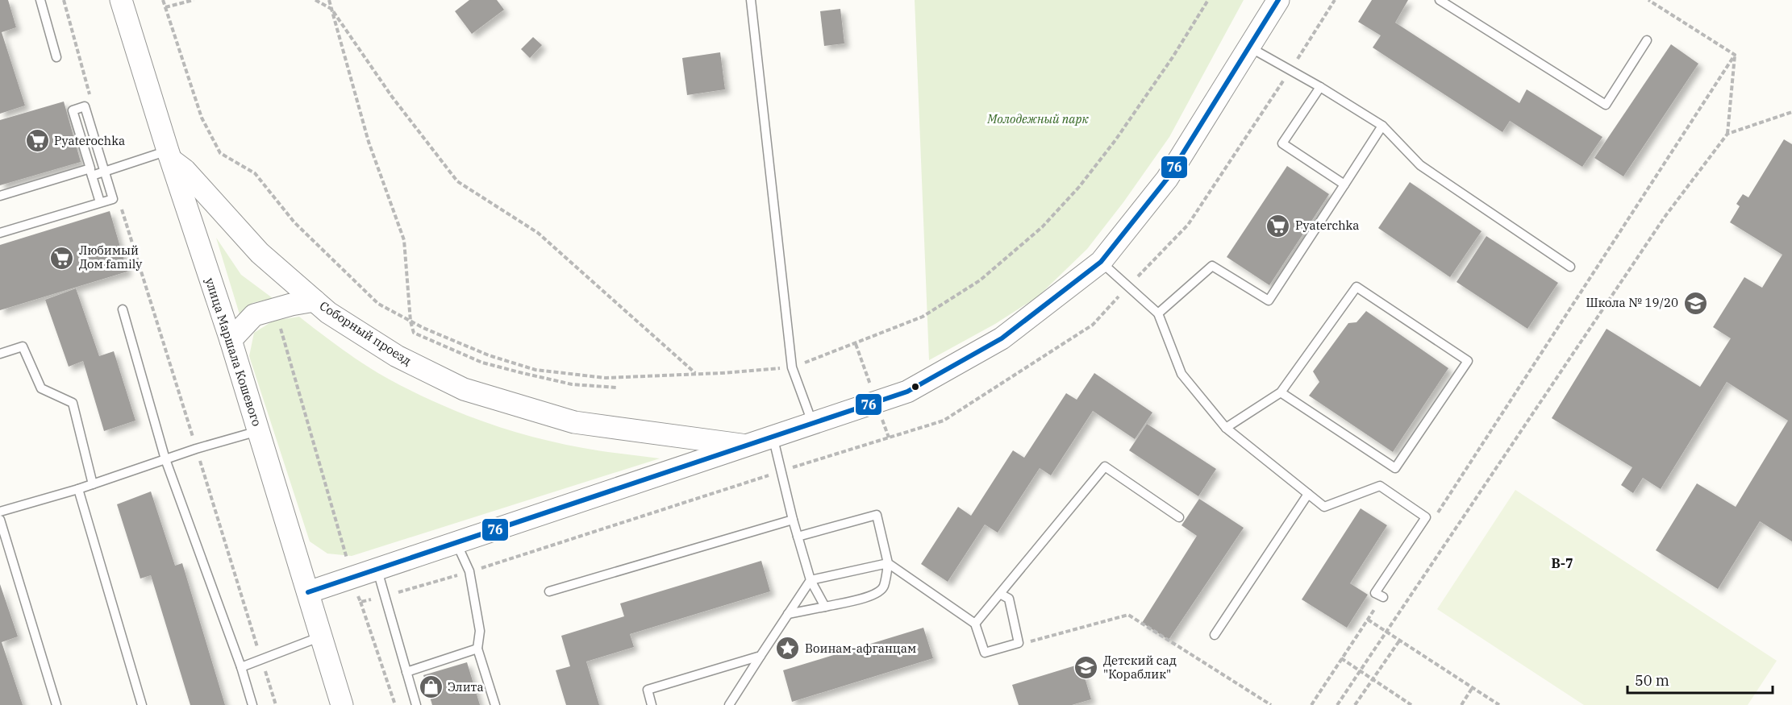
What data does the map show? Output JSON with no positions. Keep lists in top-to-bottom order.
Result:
{
  "streets": {
    "street": ["Соборный проезд", "улица Маршала Кошевого"]
  },
  "crossings": [
    ["Соборный проезд", "улица Маршала Кошевого"]
  ],
  "districts": ["В-7"],
  "parks": ["Молодежный парк"],
  "places": {
    "supermarket": ["Pyaterochka", "Pyaterchka", "Любимый Дом family"],
    "school or university": ["Школа № 19/20", "Детский сад \"Кораблик\""],
    "place": ["Воинам-афганцам"],
    "shop": ["Элита"]
  },
  "lines": ["transit line 76"],
  "scale_bar": "50 m"
}
